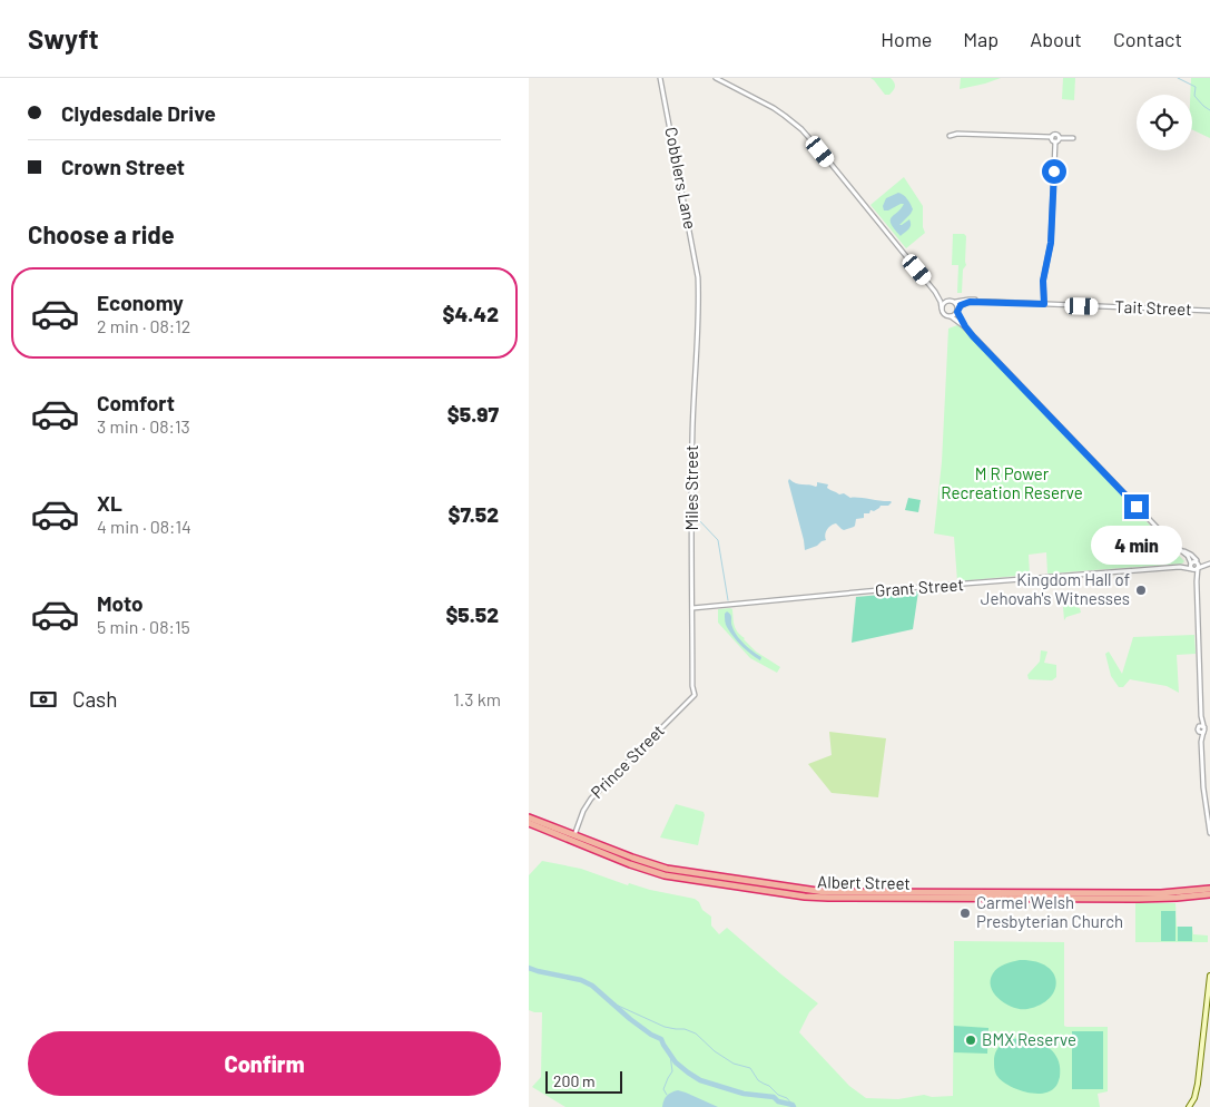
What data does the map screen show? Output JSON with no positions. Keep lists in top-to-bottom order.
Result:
{
  "streets": {
    "highway": ["Albert Street"],
    "street": [
      "Cobblers Lane",
      "Tait Street",
      "Miles Street",
      "Grant Street",
      "Prince Street"
    ]
  },
  "crossings": [
    ["Cobblers Lane", "Miles Street"],
    ["Miles Street", "Grant Street"],
    ["Miles Street", "Prince Street"],
    ["Prince Street", "Albert Street"]
  ],
  "parks": ["M R Power Recreation Reserve"],
  "places": ["Kingdom Hall of Jehovah's Witnesses", "Carmel Welsh Presbyterian Church", "BMX Reserve"],
  "scale_bar": "200 m",
  "page": {
    "header": "Swyft",
    "nav": [
      "Home",
      "Map",
      "About",
      "Contact"
    ],
    "banner": ["Clydesdale Drive", "Crown Street"],
    "heading": "Choose a ride",
    "list": [
      {
        "name": "Economy",
        "note": "2 min · 08:12",
        "value": "$4.42"
      },
      {
        "name": "Comfort",
        "note": "3 min · 08:13",
        "value": "$5.97"
      },
      {
        "name": "XL",
        "note": "4 min · 08:14",
        "value": "$7.52"
      },
      {
        "name": "Moto",
        "note": "5 min · 08:15",
        "value": "$5.52"
      }
    ],
    "bubble": "4 min",
    "pay": ["Cash", "1.3 km"],
    "buttons": "Confirm",
    "scale": "200 m"
  }
}
